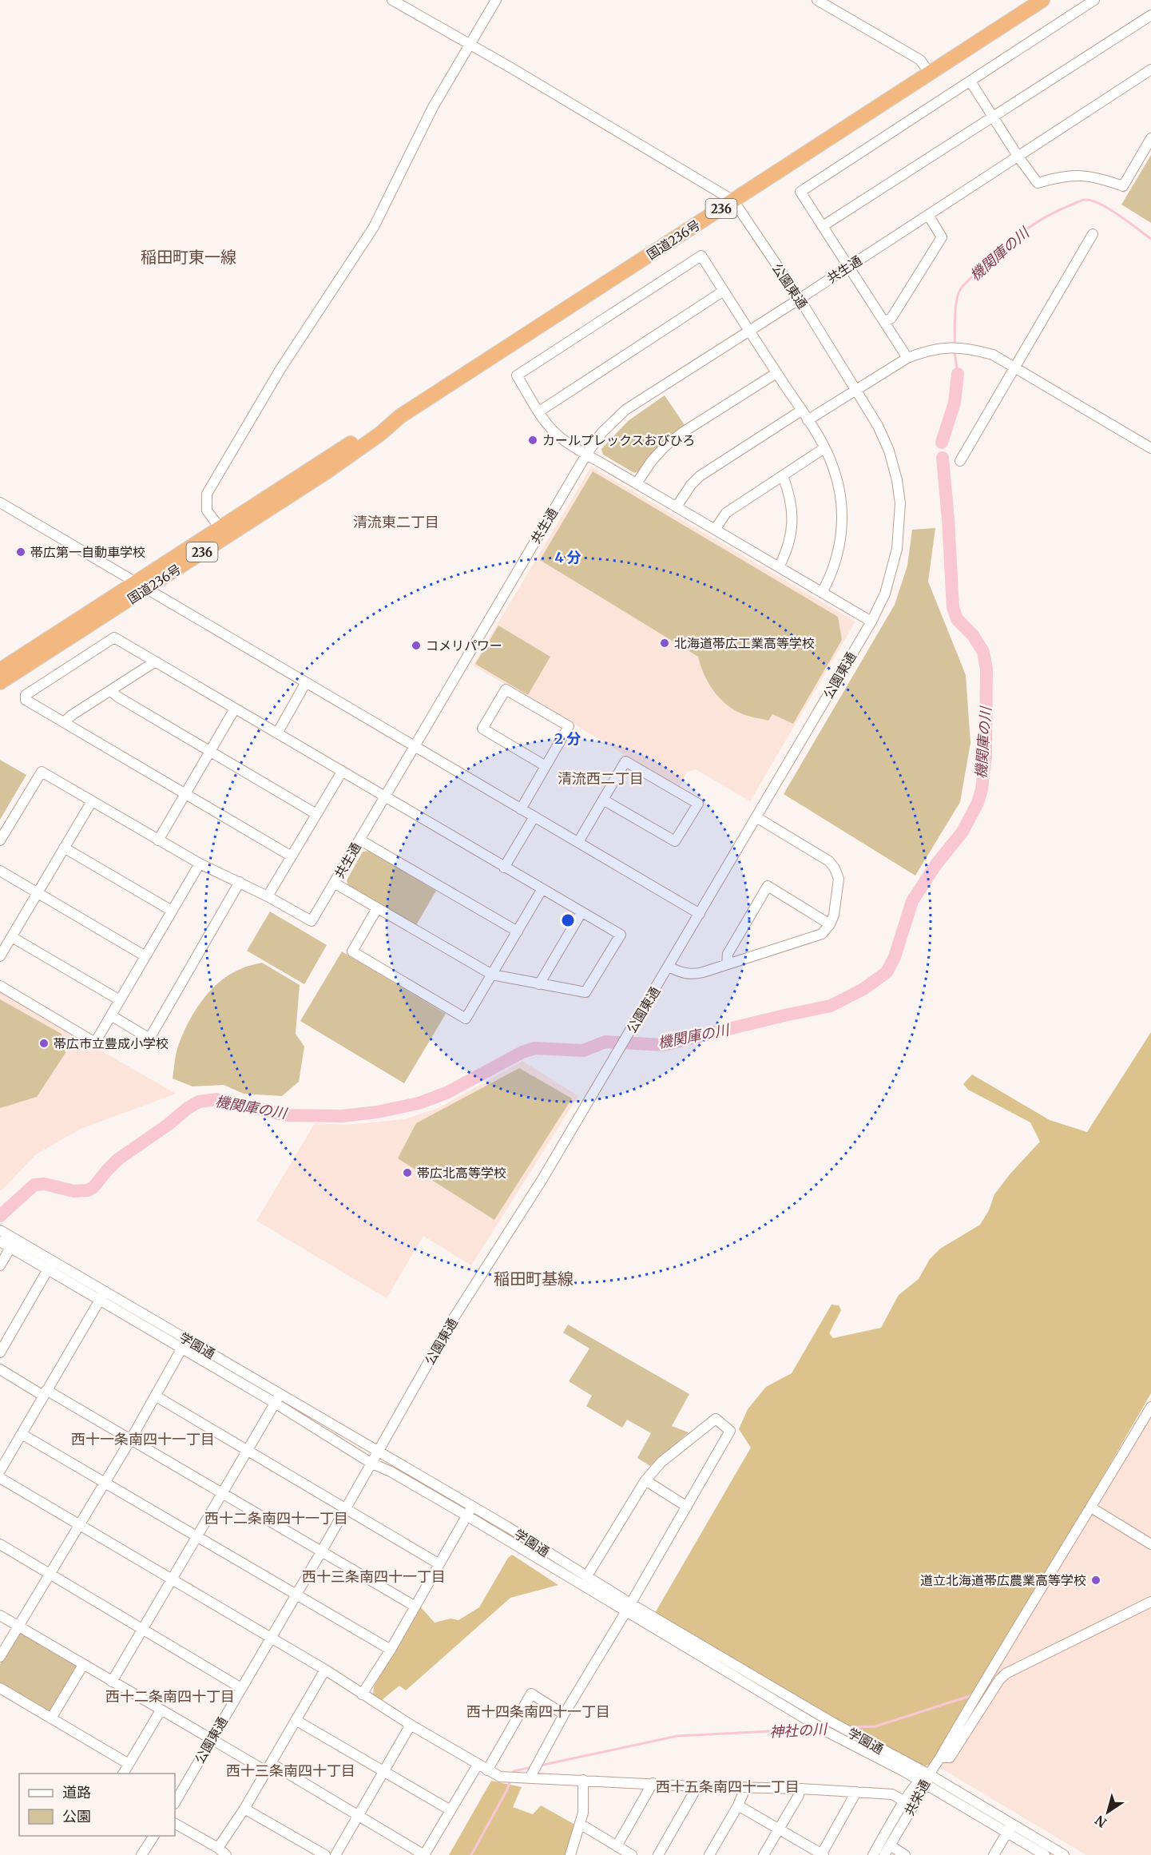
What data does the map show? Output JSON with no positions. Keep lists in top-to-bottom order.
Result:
{
  "streets": {
    "highway": ["236", "国道236号"],
    "street": [
      "共生通",
      "公園東通",
      "学園通",
      "共栄通"
    ]
  },
  "crossings": [
    ["国道236号", "公園東通"],
    ["共生通", "公園東通"],
    ["公園東通", "学園通"],
    ["学園通", "共栄通"]
  ],
  "districts": [
    "稲田町東一線",
    "清流東二丁目",
    "清流西二丁目",
    "稲田町基線",
    "西十一条南四十一丁目",
    "西十二条南四十一丁目",
    "西十三条南四十一丁目",
    "西十二条南四十丁目",
    "西十四条南四十一丁目",
    "西十三条南四十丁目",
    "西十五条南四十一丁目"
  ],
  "water": ["機関庫の川", "神社の川"],
  "places": [
    "カールプレックスおびひろ",
    "帯広第一自動車学校",
    "北海道帯広工業高等学校",
    "コメリパワー",
    "帯広市立豊成小学校",
    "帯広北高等学校",
    "道立北海道帯広農業高等学校"
  ],
  "legend": ["道路", "公園"],
  "north": "bottom left",
  "rings": ["4 分", "2 分"]
}
